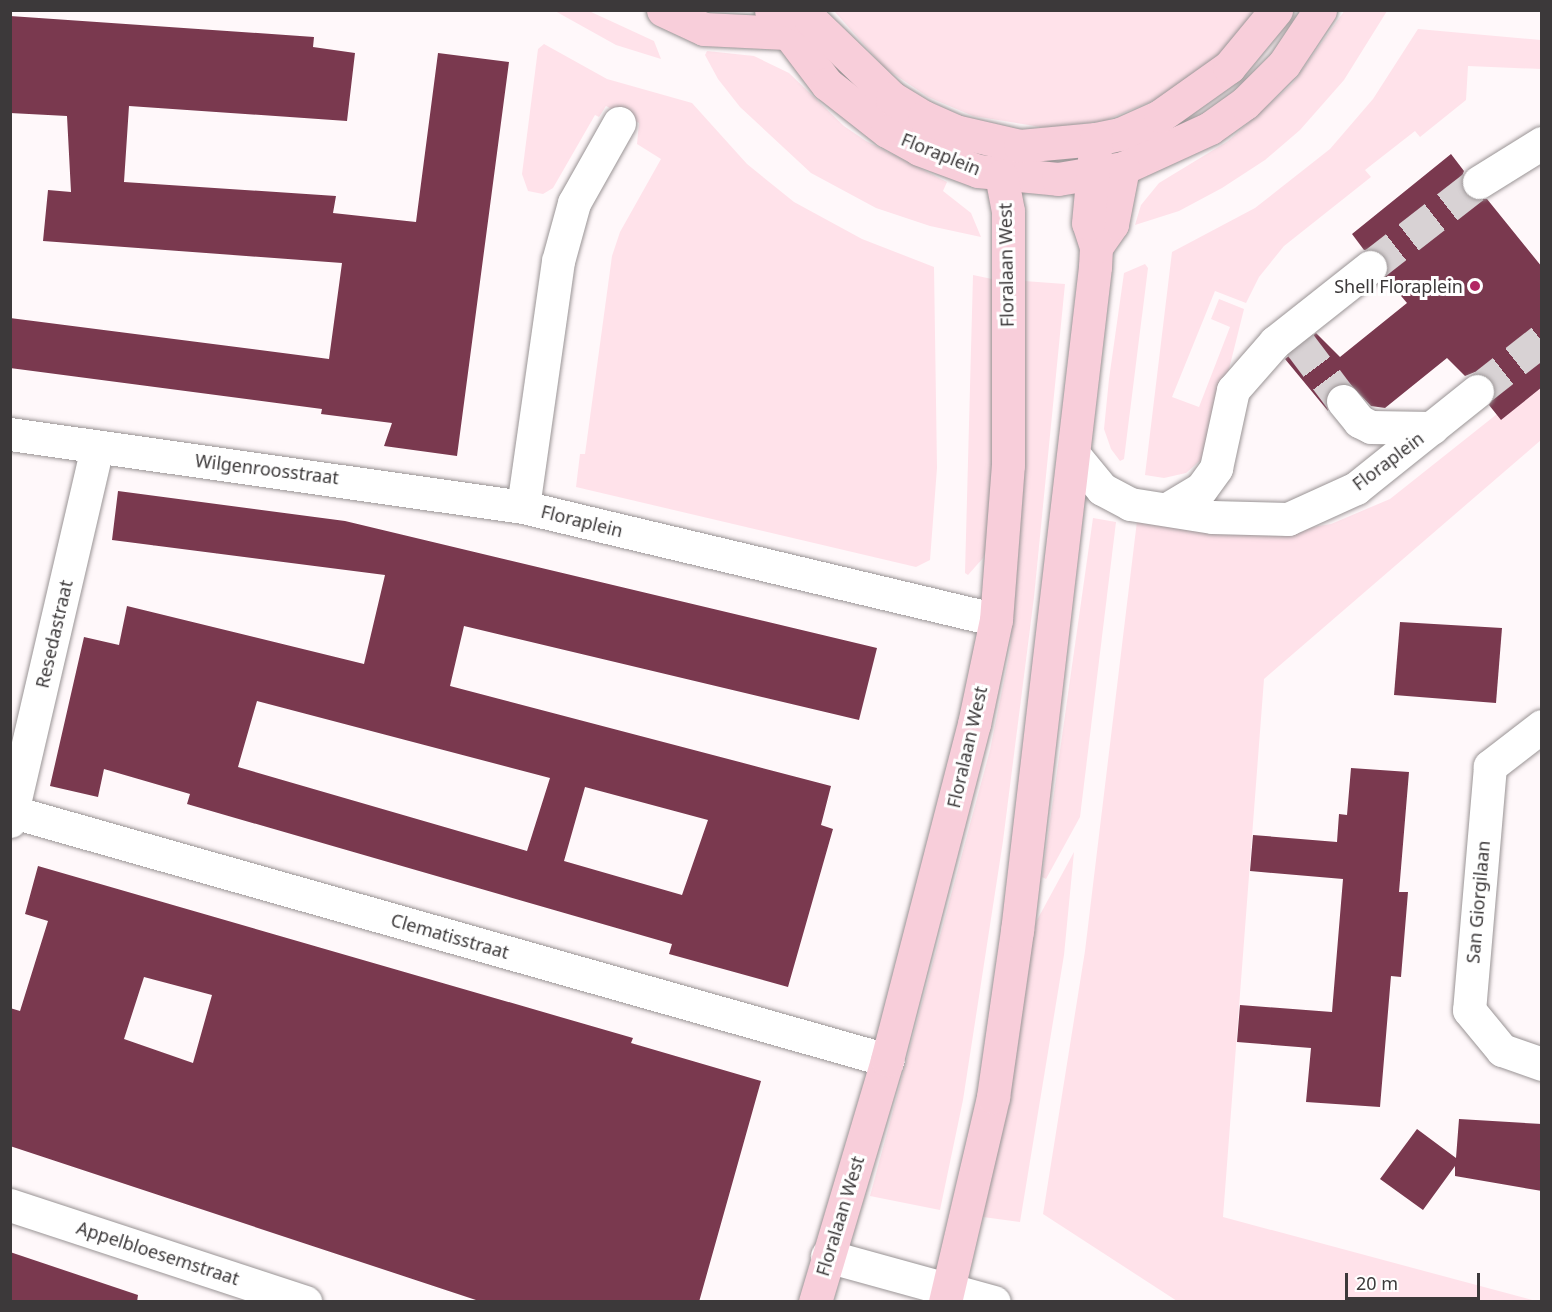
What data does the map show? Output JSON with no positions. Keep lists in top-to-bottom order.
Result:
{
  "streets": {
    "main road": ["Floraplein", "Floralaan West"],
    "street": [
      "Wilgenroosstraat",
      "Resedastraat",
      "San Giorgilaan",
      "Clematisstraat",
      "Appelbloesemstraat"
    ]
  },
  "crossings": [
    ["Floraplein", "Floralaan West"],
    ["Floraplein", "Wilgenroosstraat"],
    ["Floralaan West", "Clematisstraat"],
    ["Wilgenroosstraat", "Resedastraat"],
    ["Resedastraat", "Clematisstraat"]
  ],
  "places": ["Shell Floraplein"],
  "scale_bar": "20 m"
}
